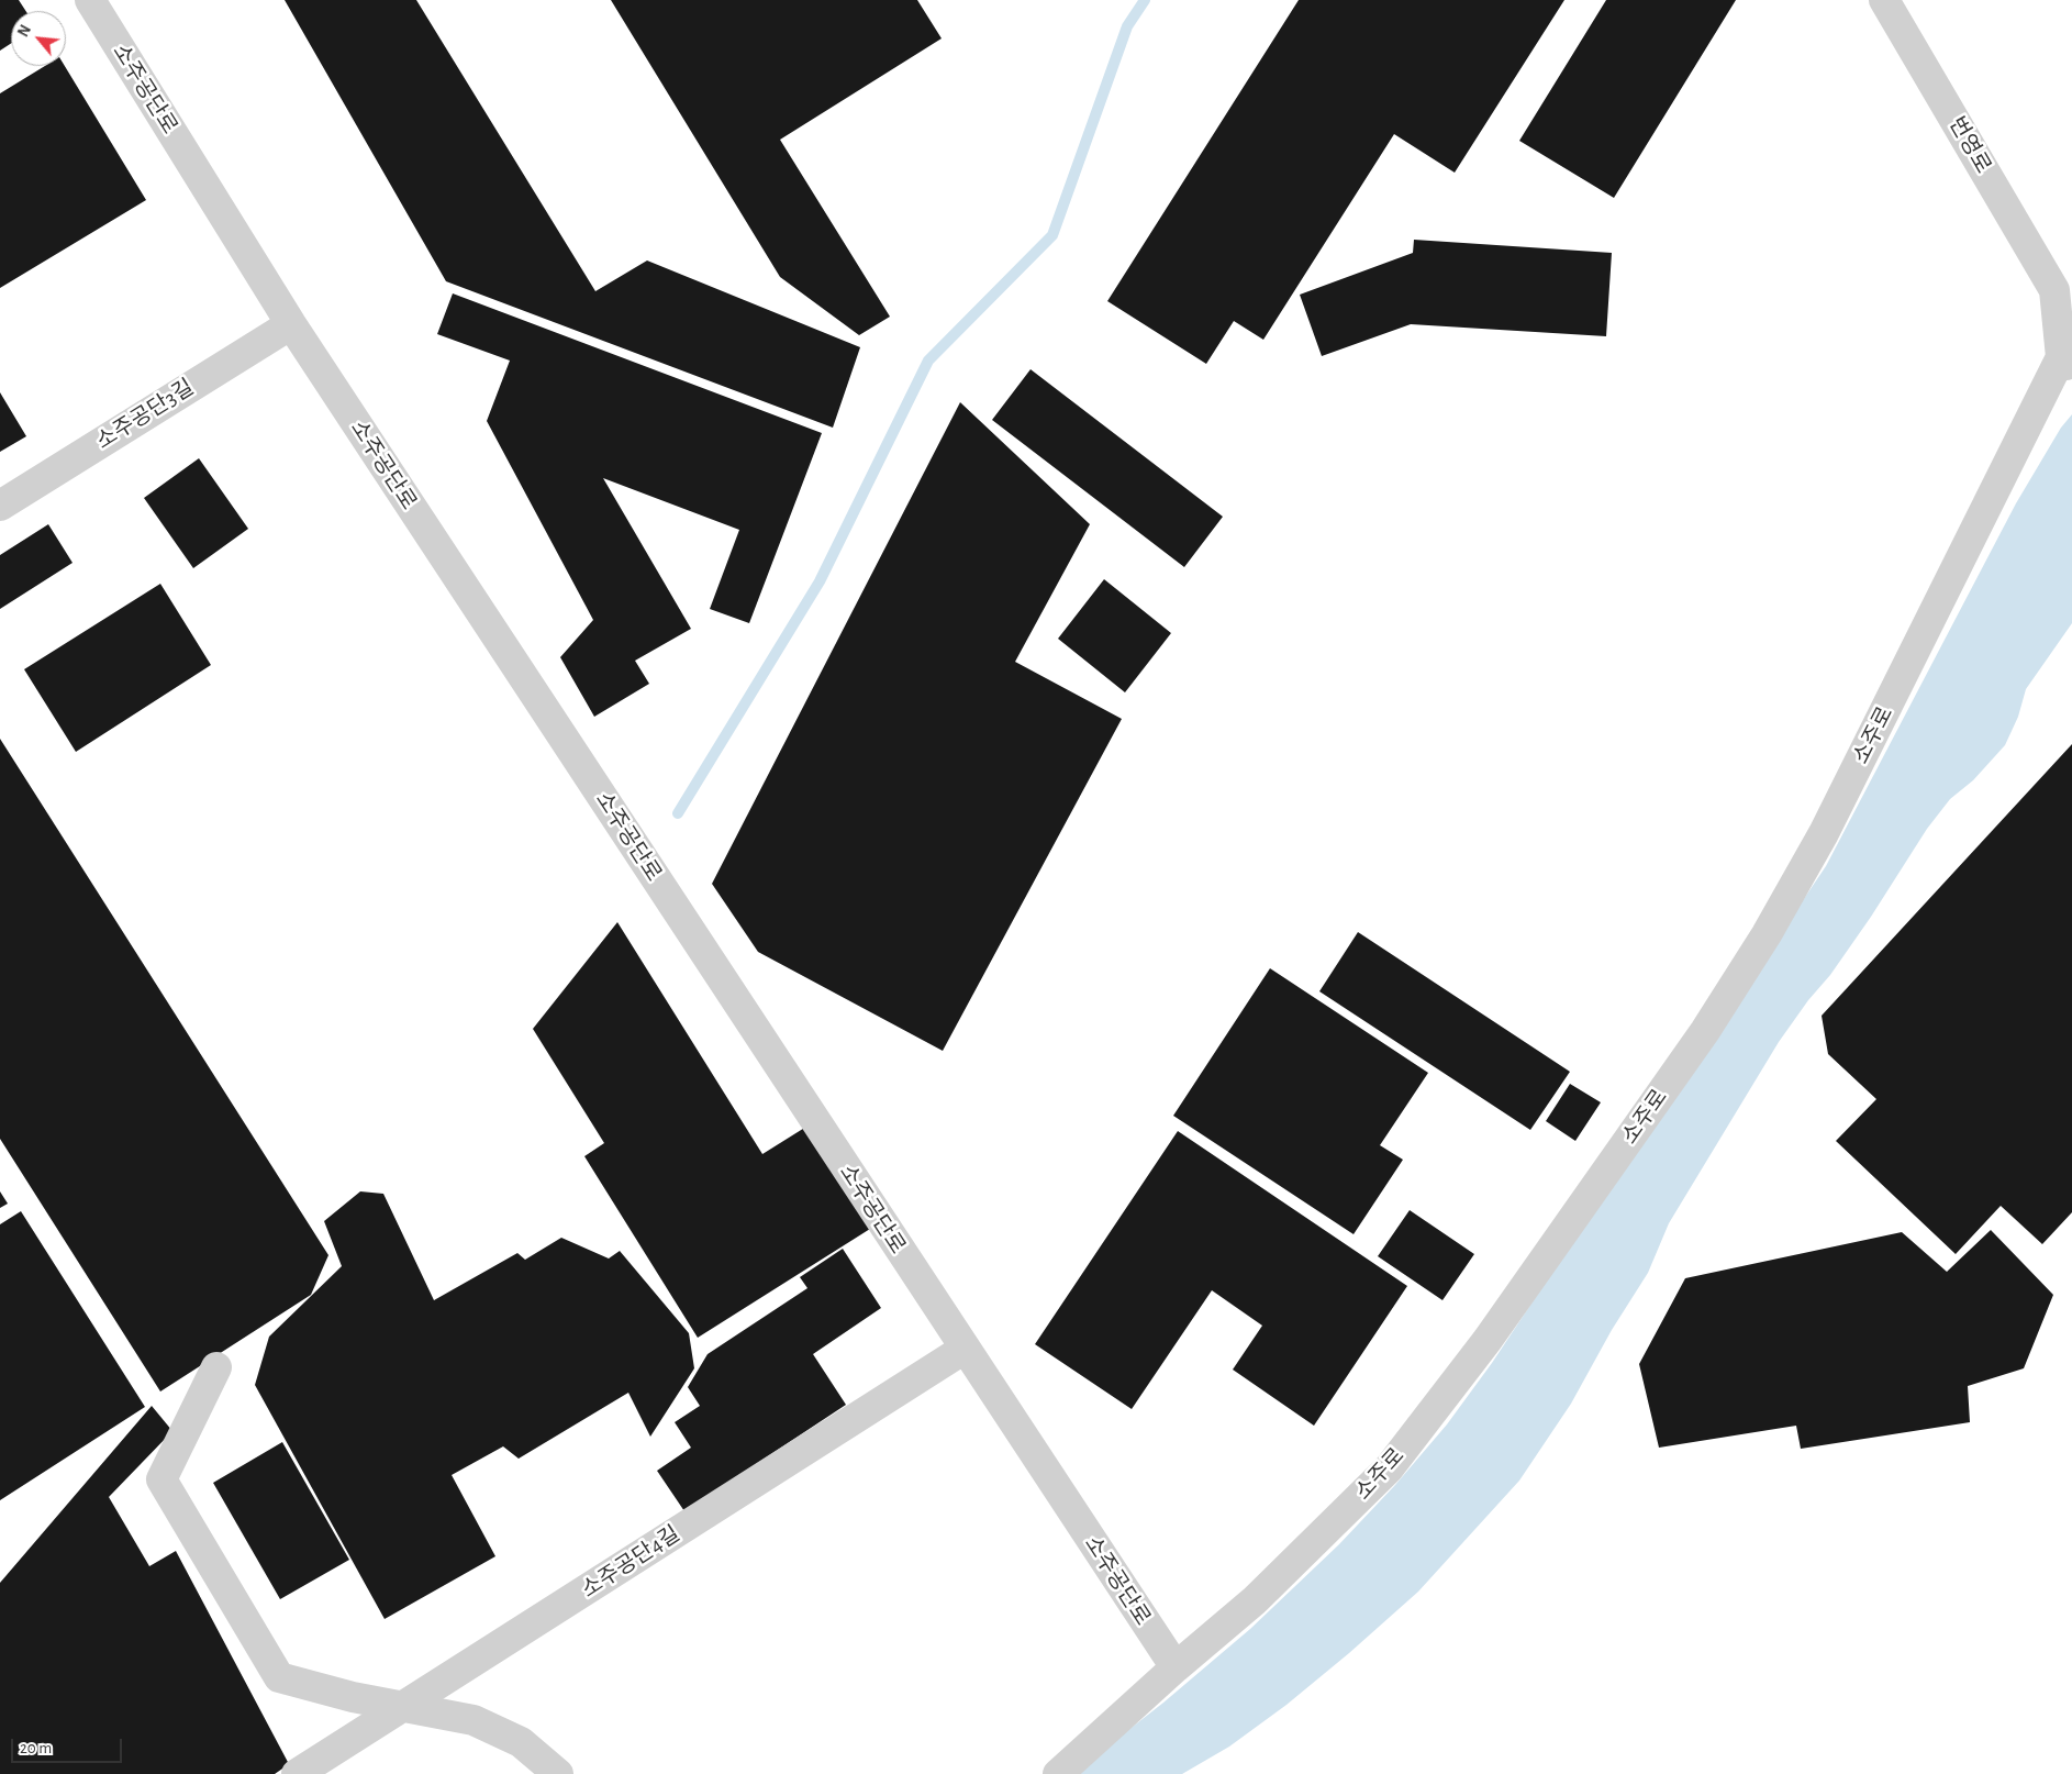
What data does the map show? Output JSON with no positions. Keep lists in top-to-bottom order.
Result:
{
  "streets": {
    "street": [
      "소주공단로",
      "번영로",
      "소주공단3길",
      "소주로",
      "소주공단4길"
    ]
  },
  "crossings": [
    ["소주공단로", "소주공단3길"],
    ["소주공단로", "소주로"],
    ["소주공단로", "소주공단4길"],
    ["번영로", "소주로"]
  ],
  "scale_bar": "20 m",
  "north": "top left"
}
